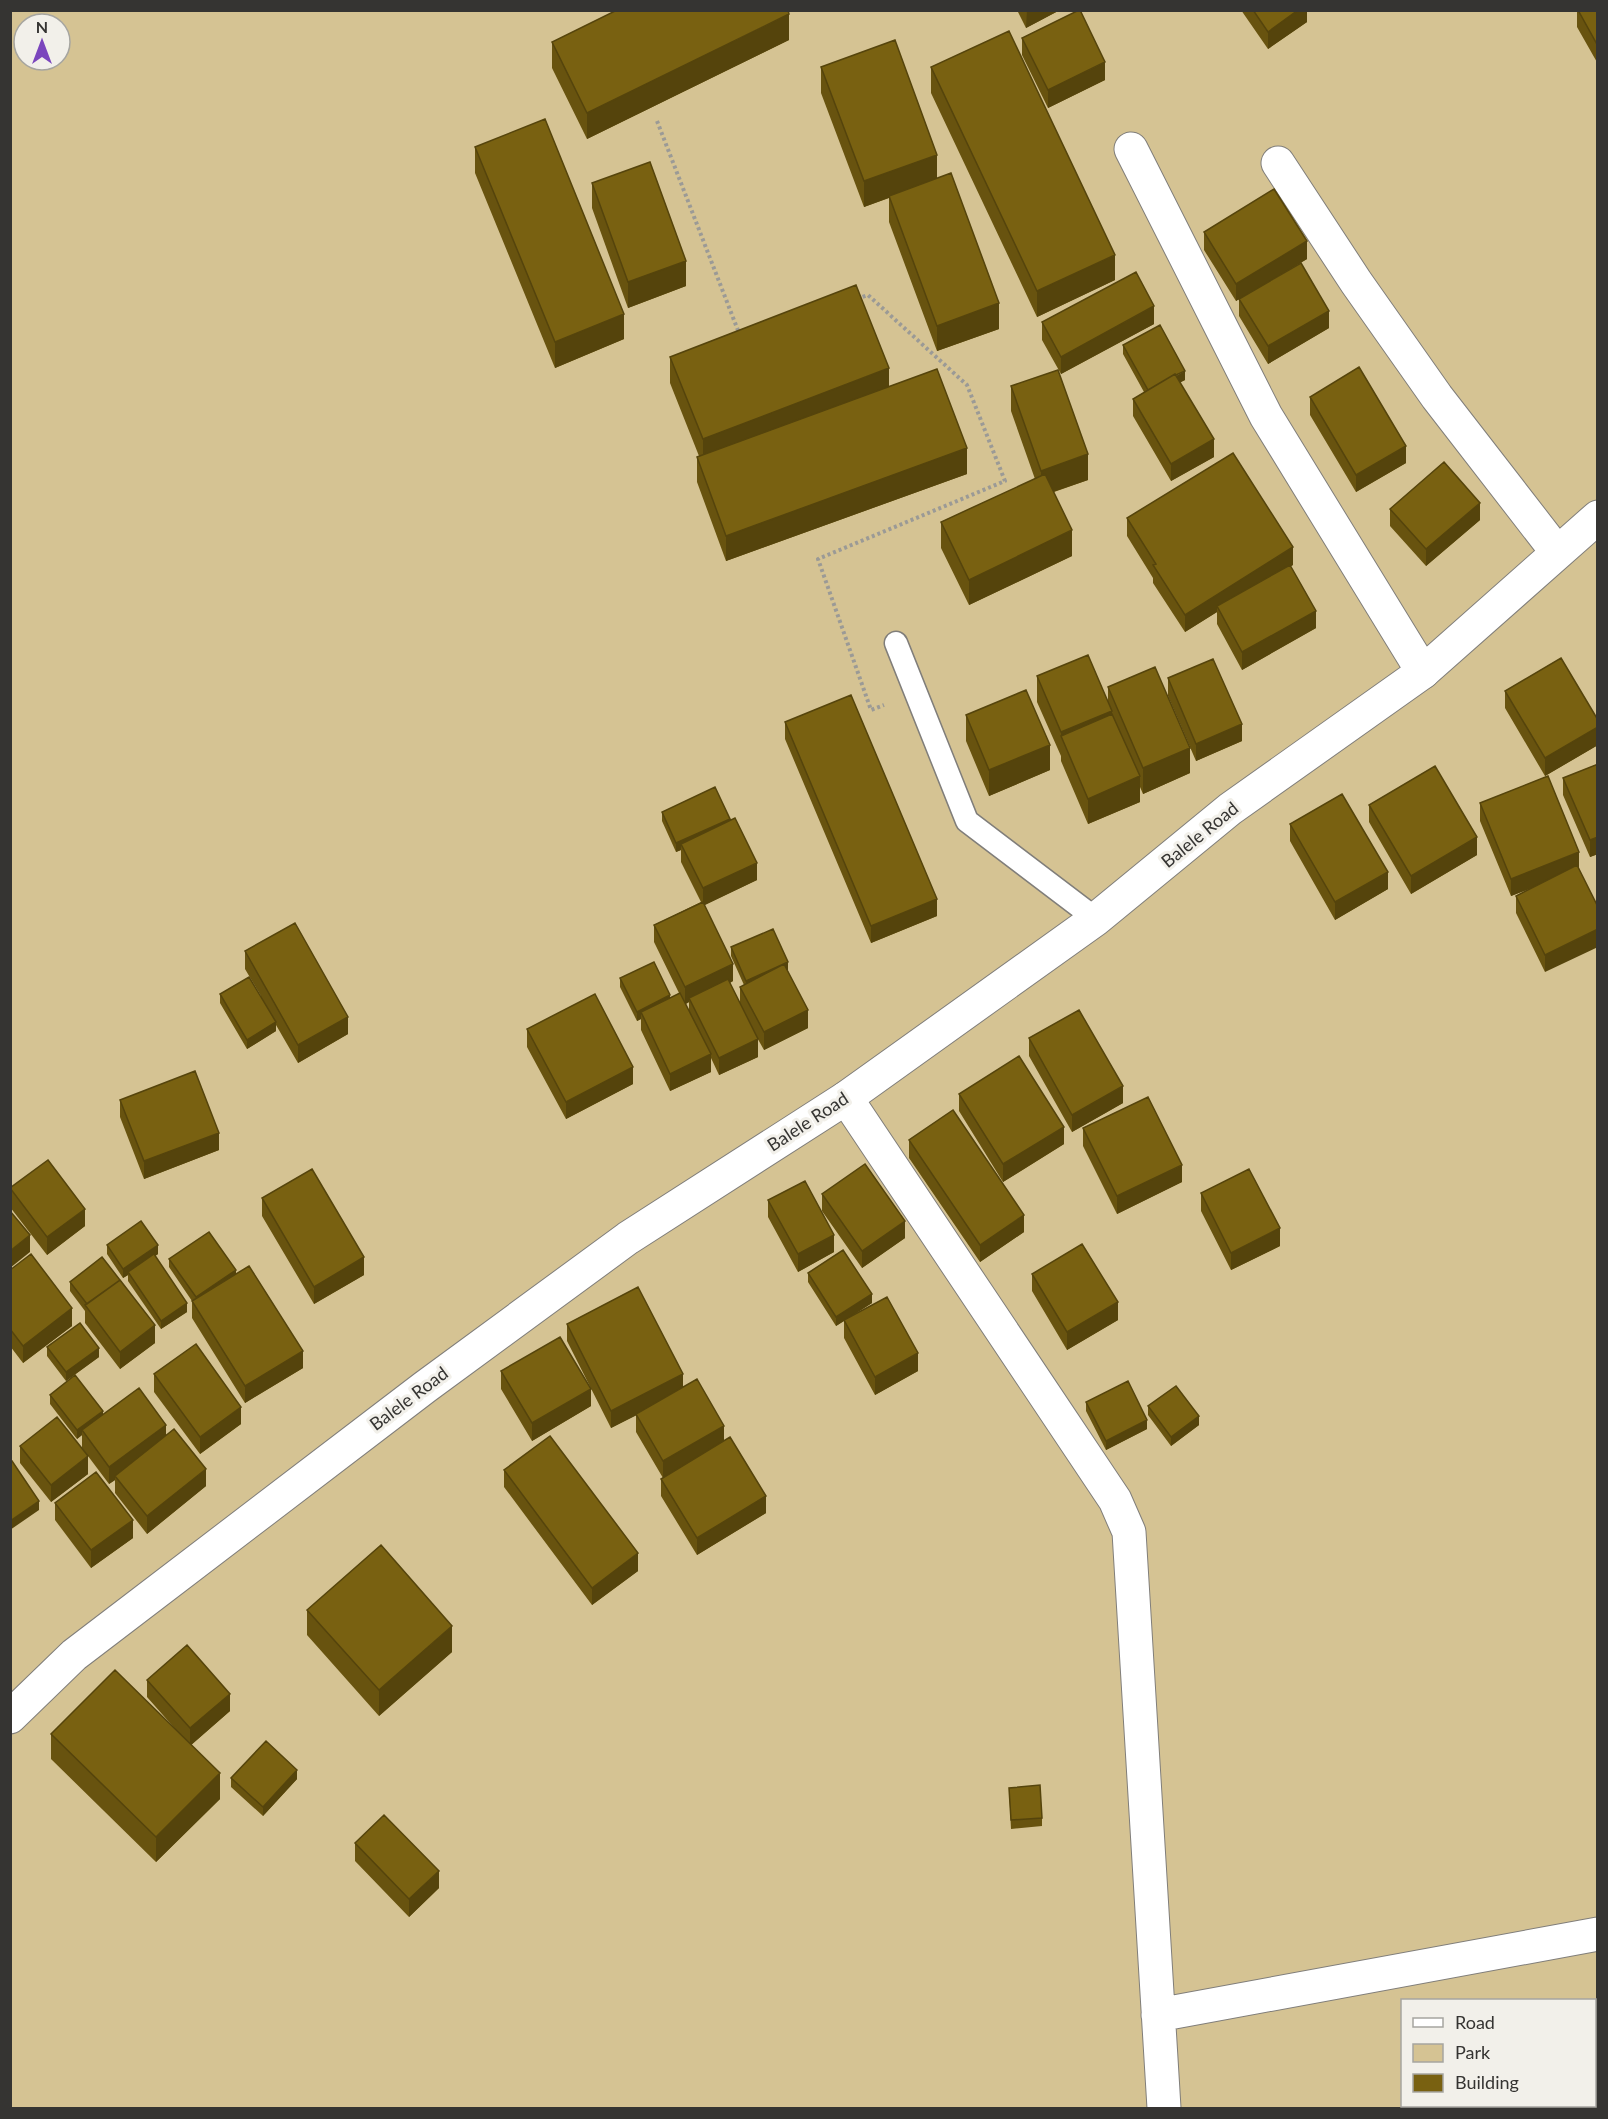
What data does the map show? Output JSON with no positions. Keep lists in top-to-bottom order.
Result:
{
  "streets": {
    "street": ["Balele Road"]
  },
  "legend": ["Road", "Park", "Building"],
  "north": "top"
}
